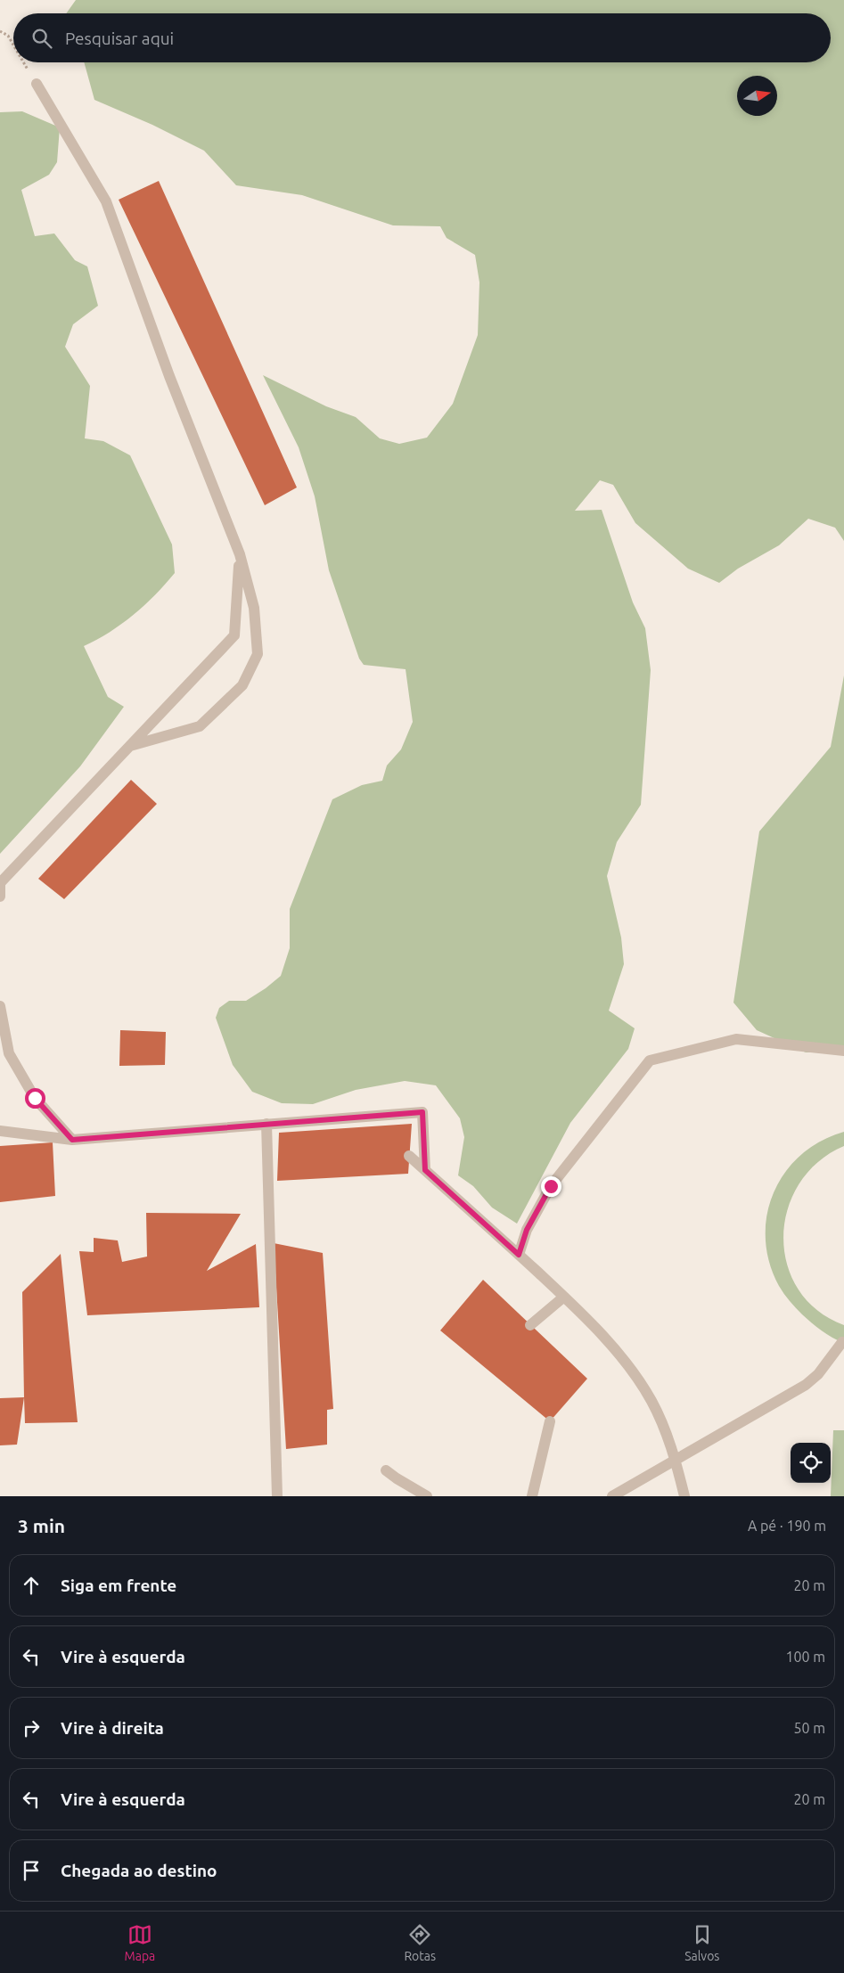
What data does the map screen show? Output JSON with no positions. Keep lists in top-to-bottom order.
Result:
{
  "north": "right",
  "page": {
    "search": "Pesquisar aqui",
    "heading": ["3 min", "A pé · 190 m"],
    "list": [
      ["Siga em frente", "20 m"],
      ["Vire à esquerda", "100 m"],
      ["Vire à direita", "50 m"],
      ["Vire à esquerda", "20 m"],
      "Chegada ao destino"
    ],
    "nav": ["Mapa", "Rotas", "Salvos"]
  }
}
